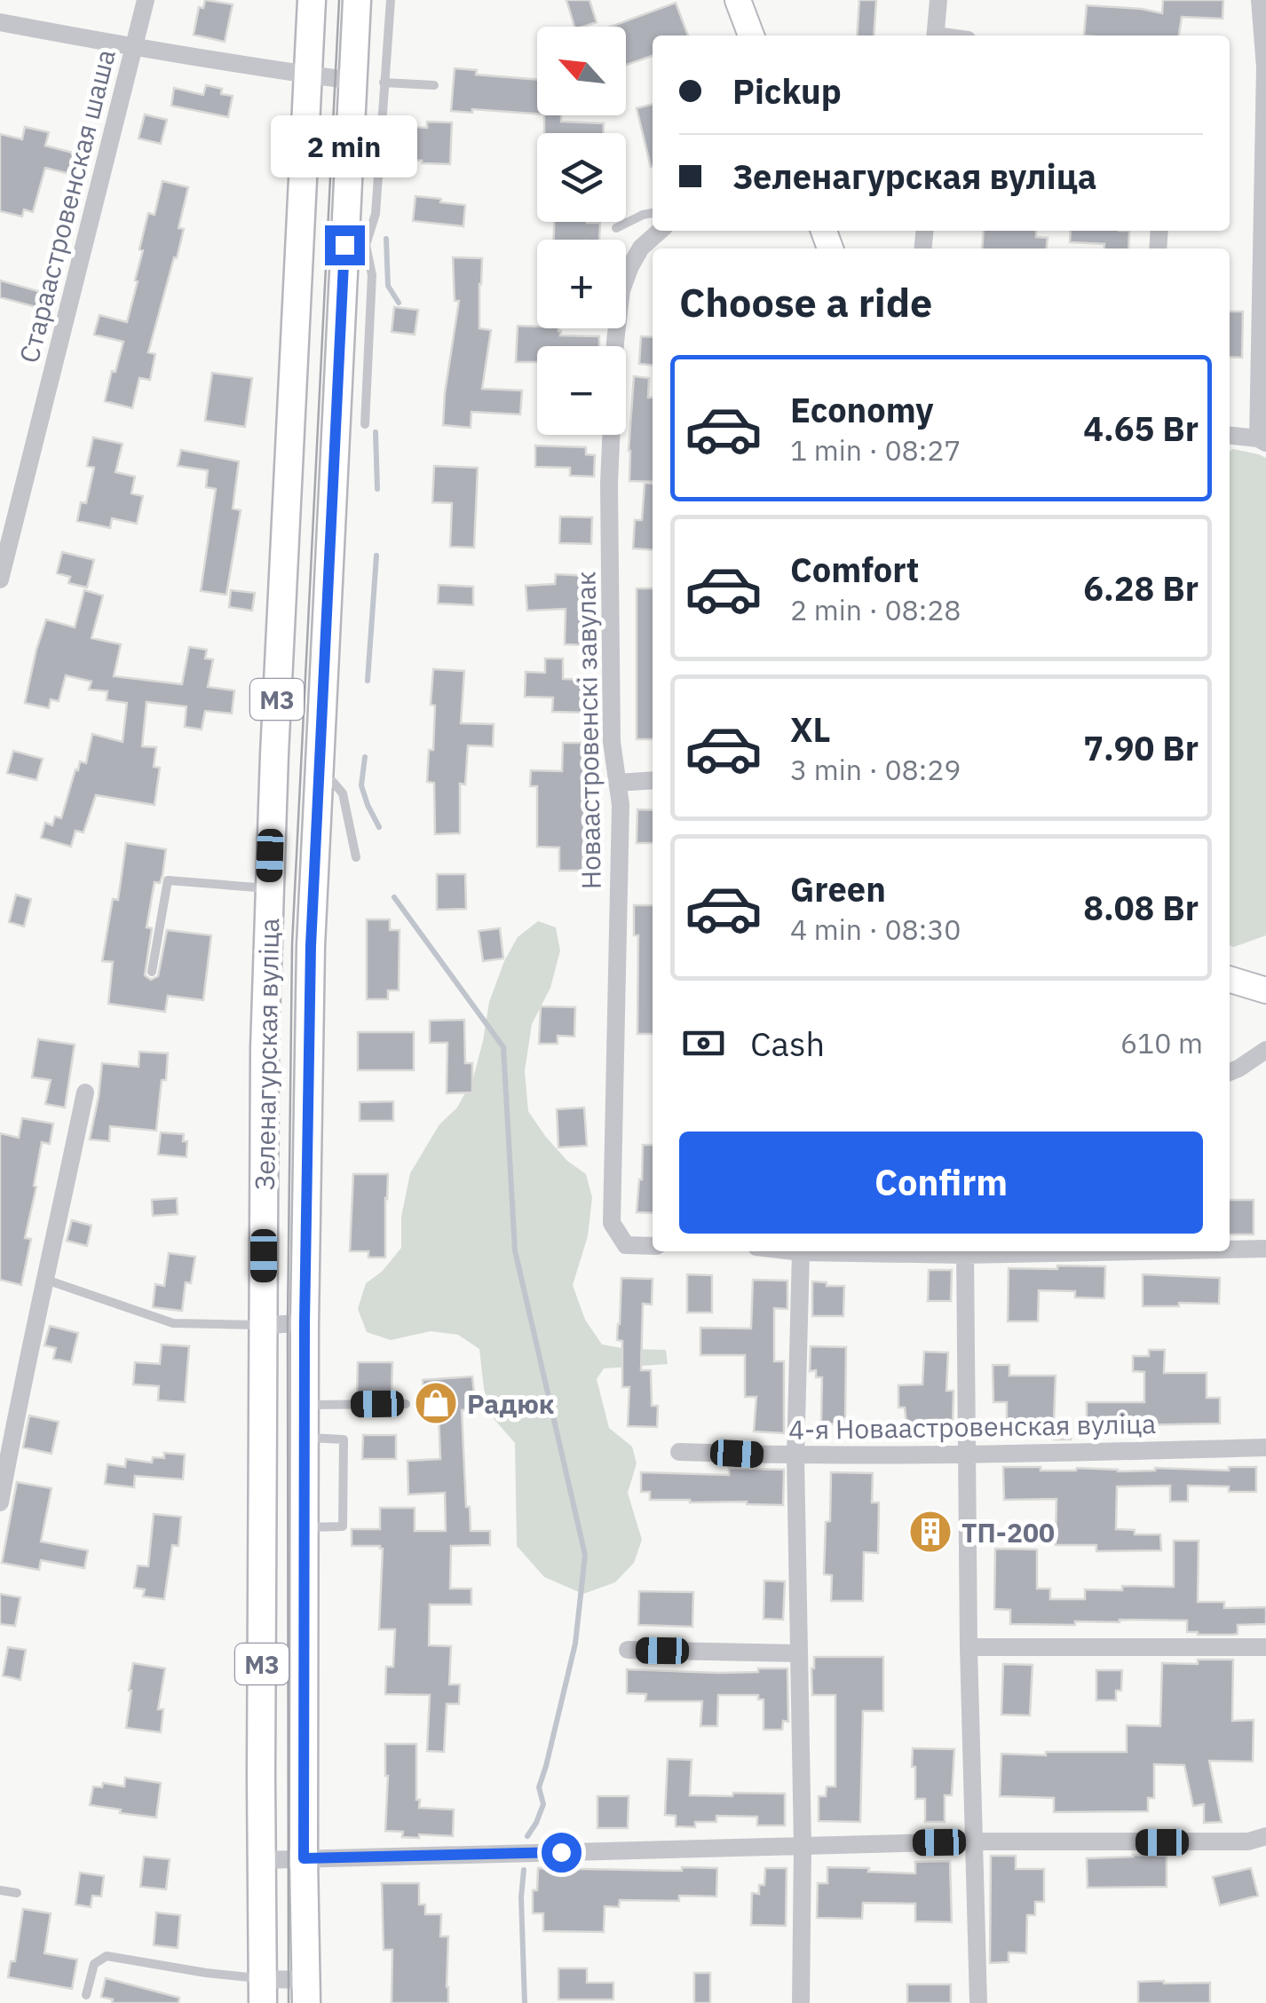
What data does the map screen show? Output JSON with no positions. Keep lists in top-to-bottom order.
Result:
{
  "streets": {
    "main road": ["М3", "Зеленагурская вуліца"],
    "street": ["Стараастровенская шаша", "Новаастровенскі завулак", "4-я Новаастровенская вуліца"]
  },
  "places": {
    "shop": ["Радюк"],
    "building": ["ТП-200"]
  },
  "north": "top left",
  "page": {
    "map_buttons": ["+", "−"],
    "banner": ["Pickup", "Зеленагурская вуліца"],
    "bubble": "2 min",
    "heading": "Choose a ride",
    "list": [
      {
        "name": "Economy",
        "note": "1 min · 08:27",
        "value": "4.65 Br"
      },
      {
        "name": "Comfort",
        "note": "2 min · 08:28",
        "value": "6.28 Br"
      },
      {
        "name": "XL",
        "note": "3 min · 08:29",
        "value": "7.90 Br"
      },
      {
        "name": "Green",
        "note": "4 min · 08:30",
        "value": "8.08 Br"
      }
    ],
    "pay": ["Cash", "610 m"],
    "buttons": "Confirm"
  }
}
